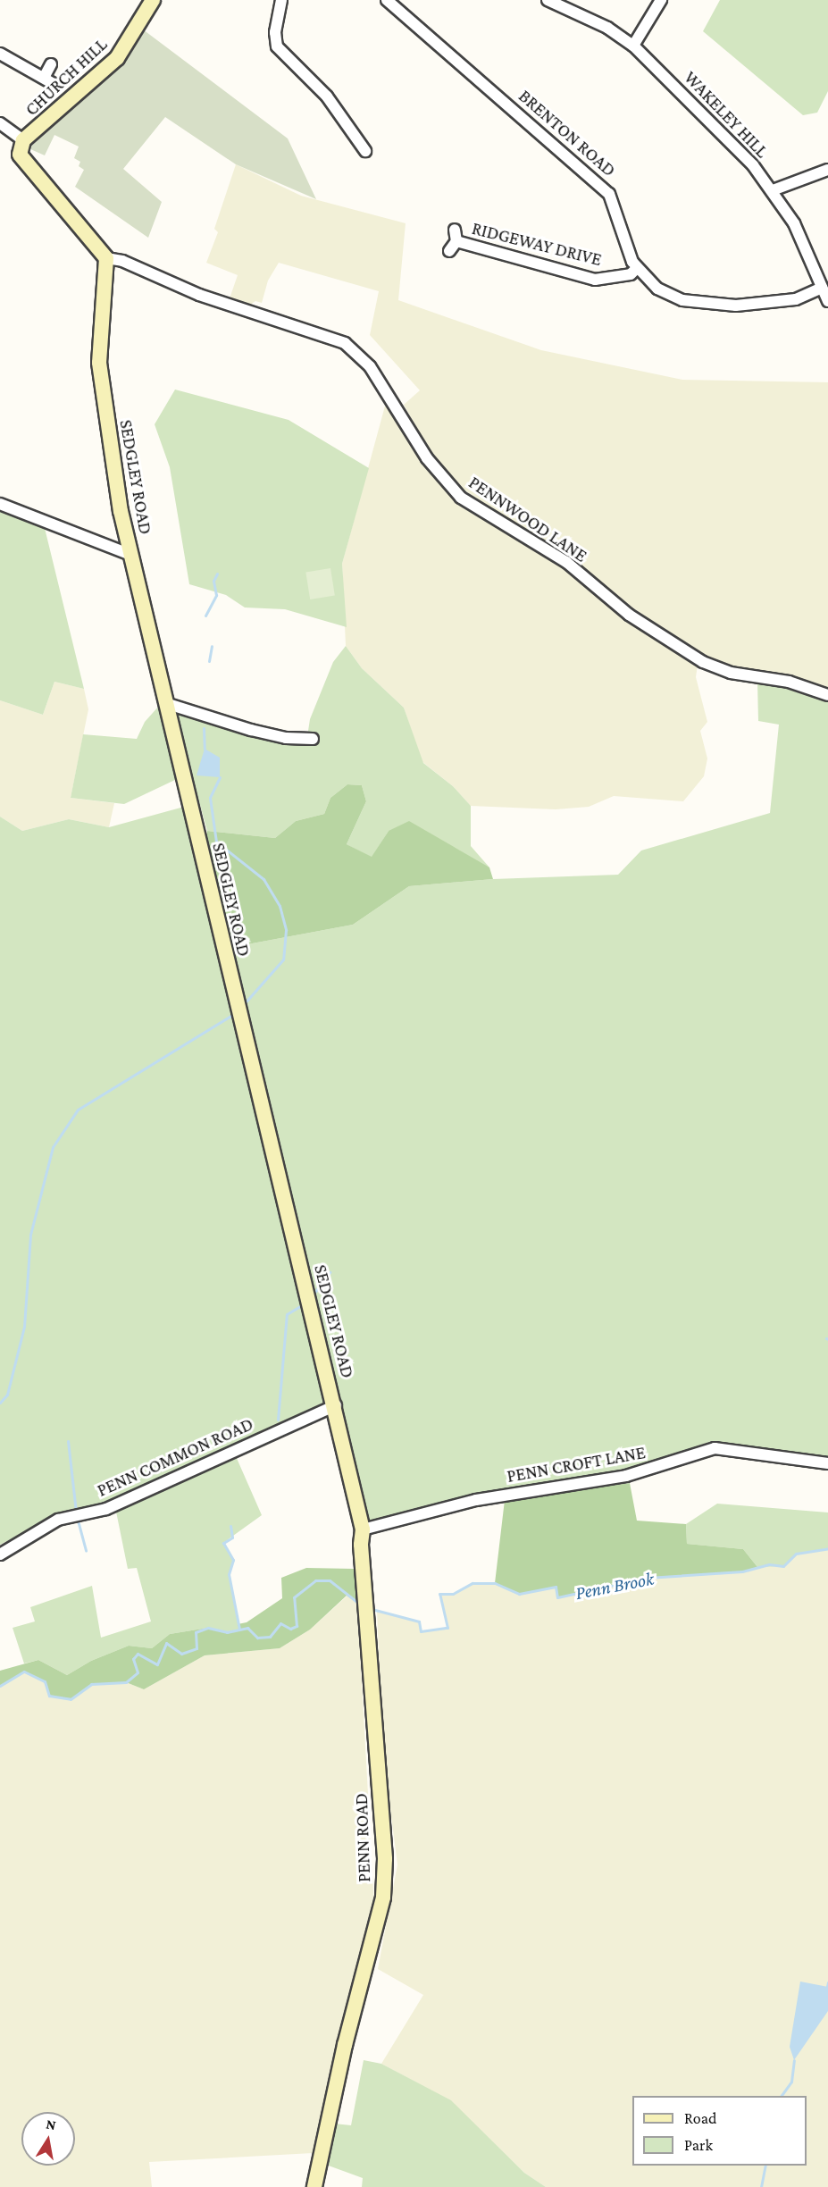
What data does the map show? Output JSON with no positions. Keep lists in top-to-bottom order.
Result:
{
  "streets": {
    "street": [
      "CHURCH HILL",
      "WAKELEY HILL",
      "BRENTON ROAD",
      "RIDGEWAY DRIVE",
      "SEDGLEY ROAD",
      "PENNWOOD LANE",
      "PENN COMMON ROAD",
      "PENN CROFT LANE",
      "PENN ROAD"
    ]
  },
  "crossings": [
    ["WAKELEY HILL", "BRENTON ROAD"],
    ["BRENTON ROAD", "RIDGEWAY DRIVE"],
    ["SEDGLEY ROAD", "PENNWOOD LANE"],
    ["SEDGLEY ROAD", "PENN COMMON ROAD"],
    ["SEDGLEY ROAD", "PENN CROFT LANE"],
    ["SEDGLEY ROAD", "PENN ROAD"],
    ["PENN CROFT LANE", "PENN ROAD"]
  ],
  "water": ["Penn Brook"],
  "legend": ["Road", "Park"],
  "north": "top"
}
